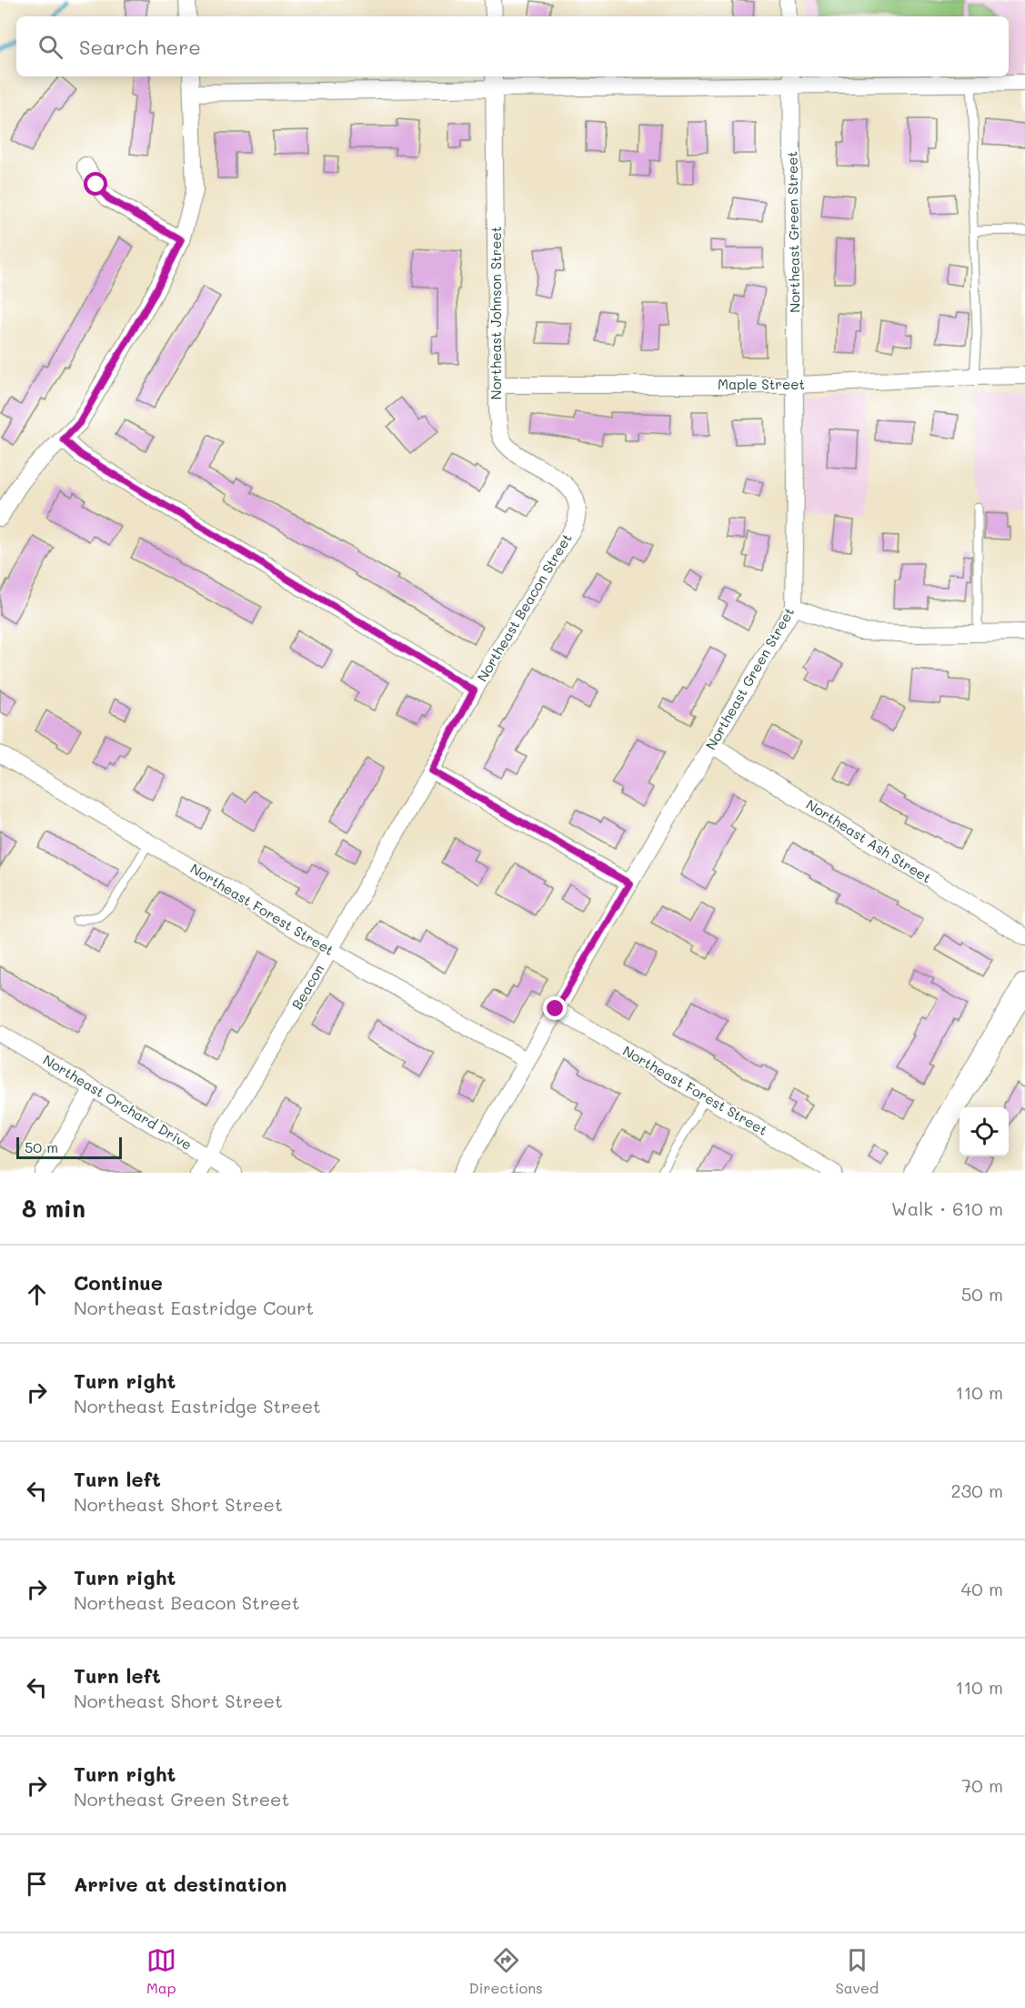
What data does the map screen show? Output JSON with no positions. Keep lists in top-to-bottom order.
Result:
{
  "streets": {
    "street": [
      "Northeast Green Street",
      "Northeast Johnson Street",
      "Maple Street",
      "Northeast Beacon Street",
      "Northeast Ash Street",
      "Northeast Forest Street",
      "Beacon",
      "Northeast Orchard Drive"
    ]
  },
  "crossings": [
    ["Northeast Green Street", "Maple Street"],
    ["Northeast Green Street", "Northeast Ash Street"],
    ["Northeast Green Street", "Northeast Forest Street"],
    ["Northeast Johnson Street", "Maple Street"],
    ["Northeast Johnson Street", "Northeast Beacon Street"],
    ["Northeast Beacon Street", "Beacon"],
    ["Northeast Forest Street", "Beacon"],
    ["Beacon", "Northeast Orchard Drive"]
  ],
  "scale_bar": "50 m",
  "page": {
    "search": "Search here",
    "scale": "50 m",
    "heading": ["8 min", "Walk · 610 m"],
    "list": [
      ["Continue", "Northeast Eastridge Court", "50 m"],
      ["Turn right", "Northeast Eastridge Street", "110 m"],
      ["Turn left", "Northeast Short Street", "230 m"],
      ["Turn right", "Northeast Beacon Street", "40 m"],
      ["Turn left", "Northeast Short Street", "110 m"],
      ["Turn right", "Northeast Green Street", "70 m"],
      "Arrive at destination"
    ],
    "nav": ["Map", "Directions", "Saved"]
  }
}
